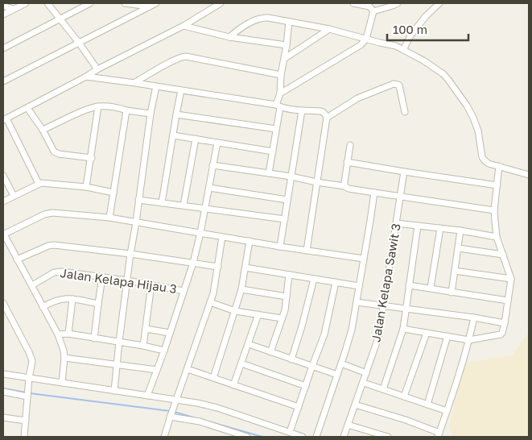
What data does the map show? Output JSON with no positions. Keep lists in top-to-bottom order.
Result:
{
  "streets": {
    "street": ["Jalan Kelapa Hijau 3", "Jalan Kelapa Sawit 3"]
  },
  "scale_bar": "100 m"
}
